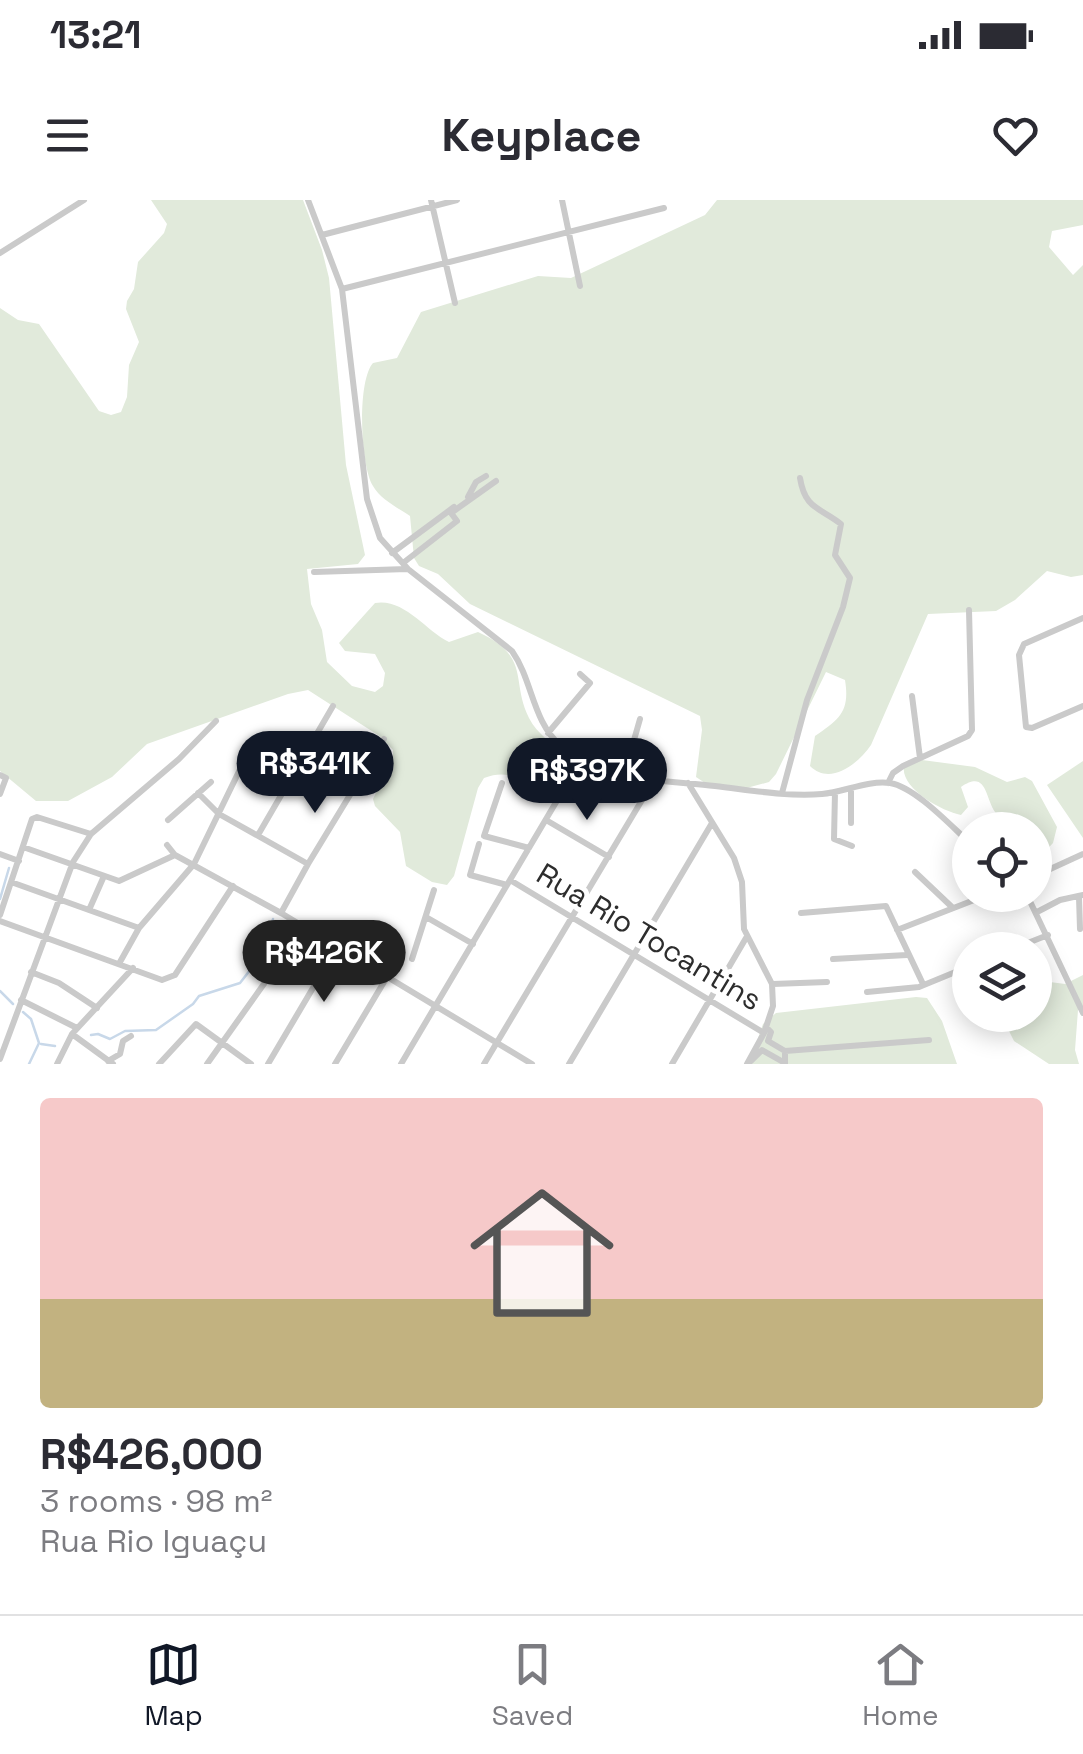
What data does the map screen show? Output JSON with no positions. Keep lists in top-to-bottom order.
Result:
{
  "streets": {
    "street": ["Rua Rio Tocantins"]
  },
  "page": {
    "status": "13:21",
    "header": "Keyplace",
    "price": ["R$341K", "R$397K", "R$426K"],
    "list": [
      {
        "name": "R$426,000",
        "note": "3 rooms · 98 m² · Rua Rio Iguaçu"
      }
    ],
    "tabs": ["Map", "Saved", "Home"]
  }
}
